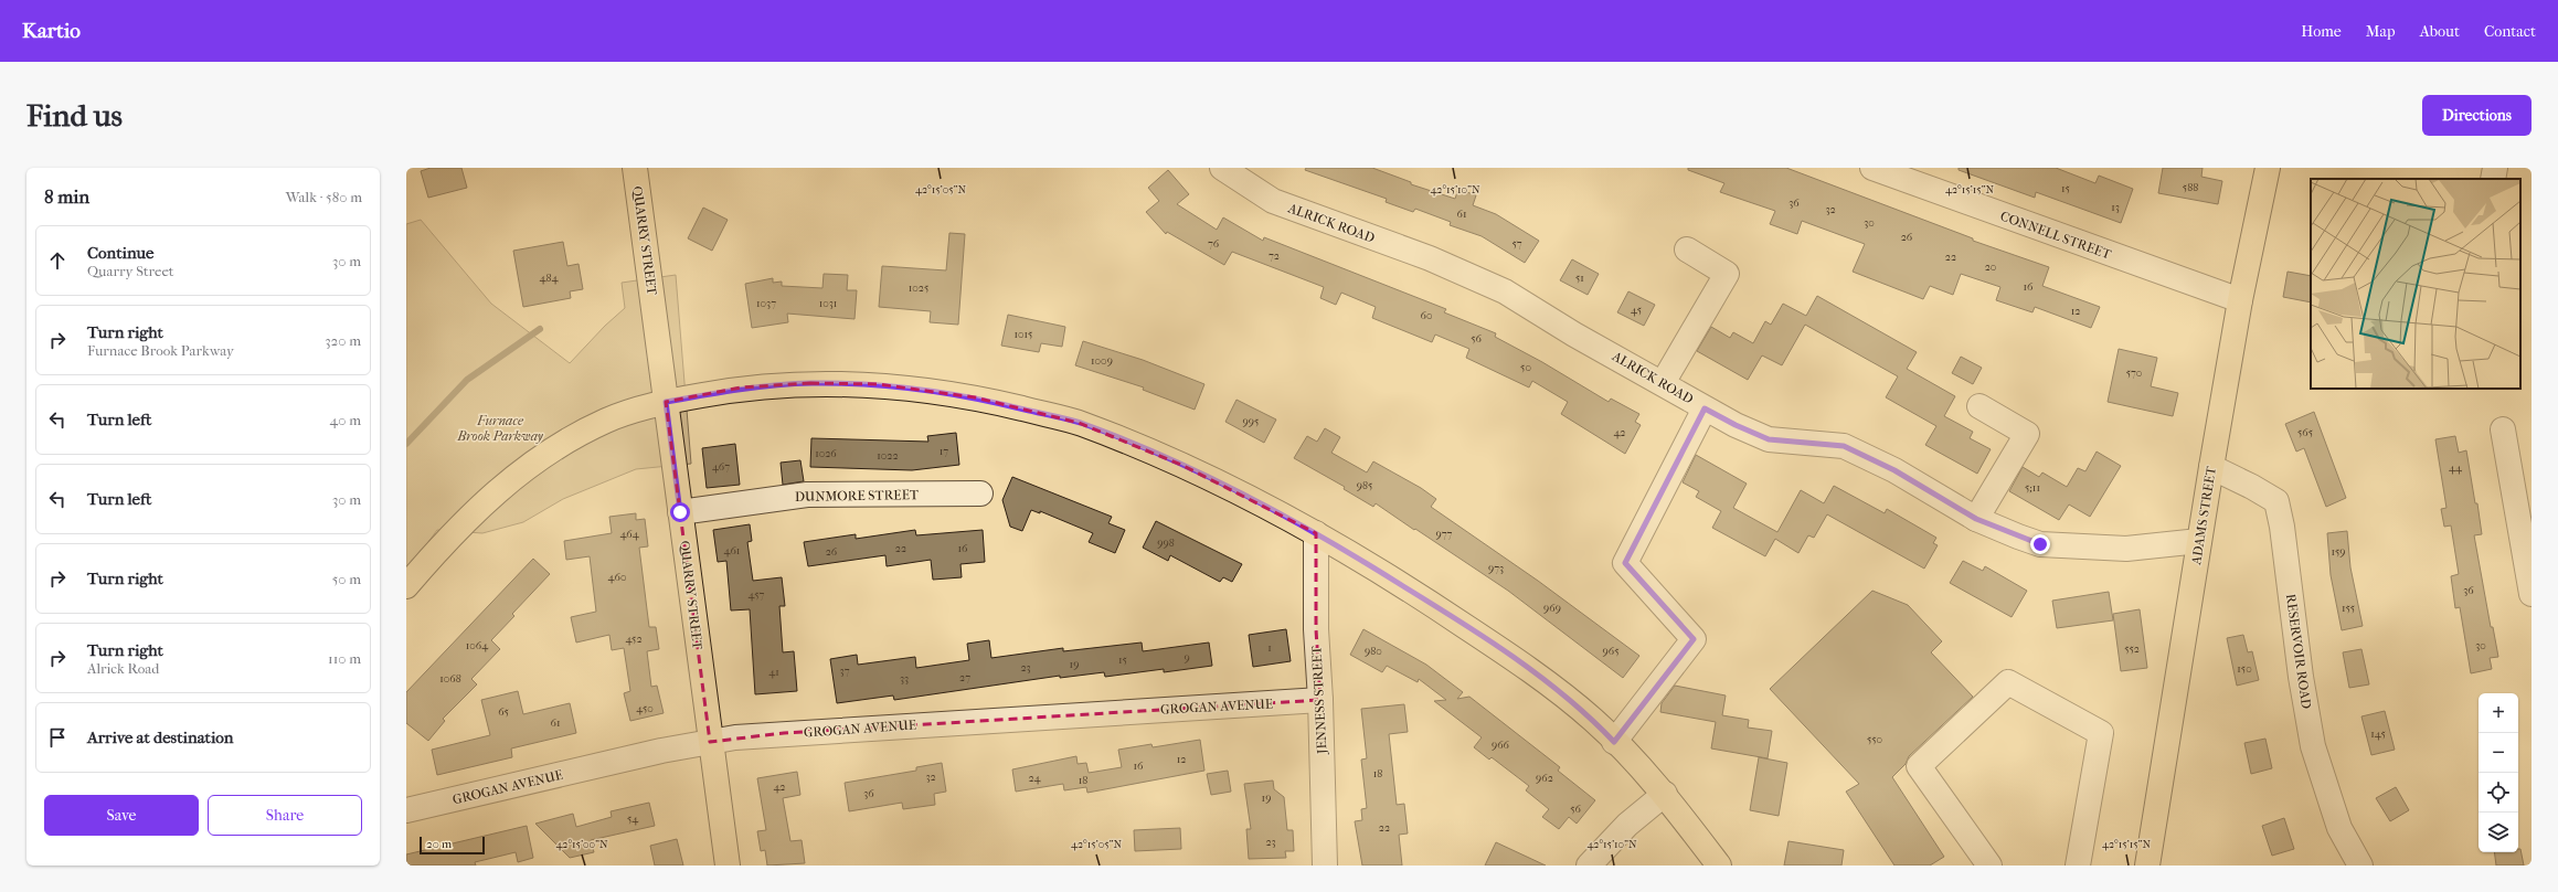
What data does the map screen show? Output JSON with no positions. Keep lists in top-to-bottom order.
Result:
{
  "streets": {
    "main road": ["QUARRY STREET", "ADAMS STREET"],
    "street": [
      "ALRICK ROAD",
      "CONNELL STREET",
      "DUNMORE STREET",
      "RESERVOIR ROAD",
      "JENNESS STREET",
      "GROGAN AVENUE"
    ]
  },
  "crossings": [
    ["ALRICK ROAD", "ADAMS STREET"],
    ["CONNELL STREET", "ADAMS STREET"],
    ["QUARRY STREET", "DUNMORE STREET"],
    ["QUARRY STREET", "GROGAN AVENUE"],
    ["ADAMS STREET", "RESERVOIR ROAD"],
    ["JENNESS STREET", "GROGAN AVENUE"]
  ],
  "parks": ["Furnace Brook Parkway"],
  "house_numbers": [
    "588",
    "15",
    "36",
    "13",
    "32",
    "61",
    "30",
    "26",
    "76",
    "57",
    "72",
    "22",
    "20",
    "484",
    "51",
    "16",
    "1025",
    "1037",
    "1031",
    "45",
    "12",
    "60",
    "1015",
    "56",
    "1009",
    "50",
    "570",
    "995",
    "42",
    "565",
    "17",
    "1026",
    "1022",
    "467",
    "44",
    "985",
    "5;11",
    "464",
    "977",
    "998",
    "22",
    "16",
    "461",
    "26",
    "159",
    "973",
    "460",
    "36",
    "457",
    "969",
    "155",
    "452",
    "1064",
    "30",
    "1",
    "552",
    "980",
    "965",
    "9",
    "15",
    "19",
    "23",
    "150",
    "37",
    "41",
    "27",
    "1068",
    "33",
    "450",
    "65",
    "61",
    "145",
    "550",
    "966",
    "12",
    "16",
    "18",
    "32",
    "24",
    "962",
    "18",
    "42",
    "36",
    "19",
    "56",
    "54",
    "22",
    "23"
  ],
  "scale_bar": "20 m",
  "page": {
    "header": "Kartio",
    "nav": [
      "Home",
      "Map",
      "About",
      "Contact"
    ],
    "buttons": [
      "Directions",
      ["Save", "Share"]
    ],
    "title": "Find us",
    "heading": ["8 min", "Walk · 580 m"],
    "list": [
      ["Continue", "Quarry Street", "30 m"],
      ["Turn right", "Furnace Brook Parkway", "320 m"],
      ["Turn left", "40 m"],
      ["Turn left", "30 m"],
      ["Turn right", "50 m"],
      ["Turn right", "Alrick Road", "110 m"],
      "Arrive at destination"
    ],
    "map_buttons": ["+", "−"],
    "scale": "20 m"
  },
  "coordinates": [
    "42°15'05\"N",
    "42°15'10\"N",
    "42°15'15\"N",
    "42°15'00\"N"
  ]
}
